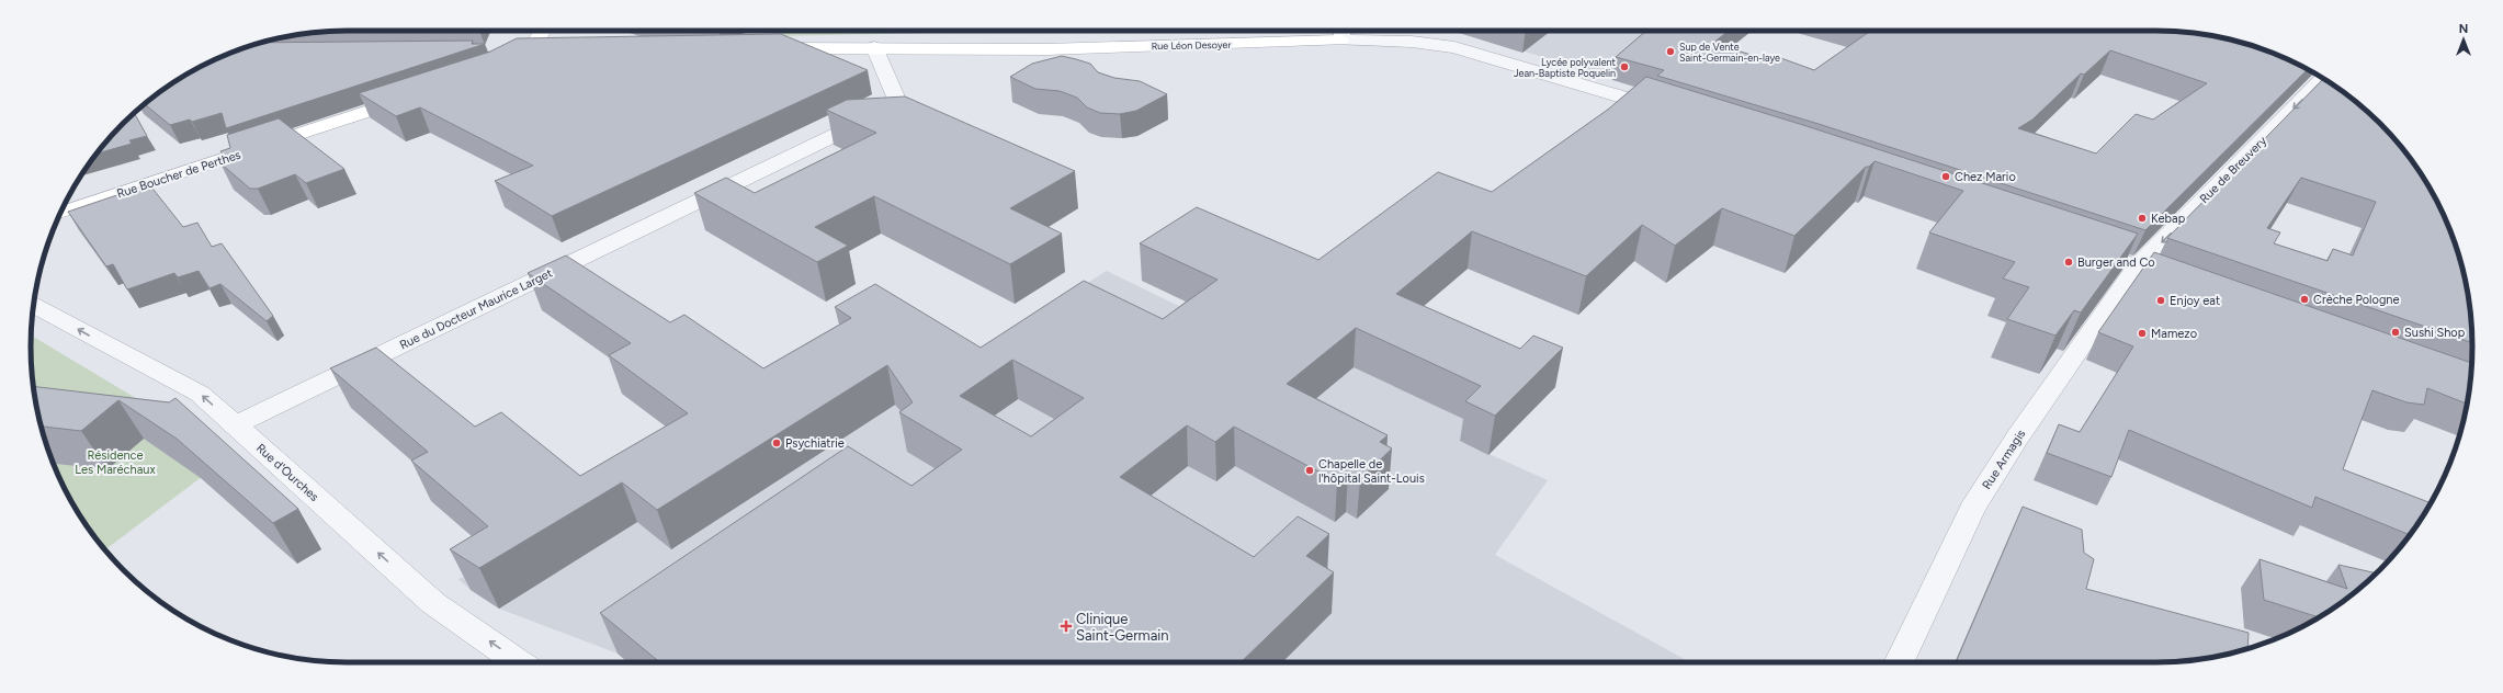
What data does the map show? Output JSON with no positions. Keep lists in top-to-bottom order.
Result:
{
  "streets": {
    "street": [
      "Rue Léon Desoyer",
      "Rue de Breuvery",
      "Rue Boucher de Perthes",
      "Rue du Docteur Maurice Larget",
      "Rue Armagis",
      "Rue d'Ourches"
    ]
  },
  "crossings": [
    ["Rue Léon Desoyer", "Rue du Docteur Maurice Larget"],
    ["Rue de Breuvery", "Rue Armagis"],
    ["Rue du Docteur Maurice Larget", "Rue d'Ourches"]
  ],
  "one_way": ["Rue de Breuvery", "Rue d'Ourches"],
  "parks": ["Résidence Les Maréchaux"],
  "places": {
    "other": [
      "Sup de Vente Saint-Germain-en-laye",
      "Lycée polyvalent Jean-Baptiste Poquelin",
      "Chez Mario",
      "Kebap",
      "Burger and Co",
      "Crèche Pologne",
      "Enjoy eat",
      "Sushi Shop",
      "Mamezo",
      "Psychiatrie",
      "Chapelle de l'hôpital Saint-Louis"
    ],
    "health": ["Clinique Saint-Germain"]
  },
  "north": "top"
}
